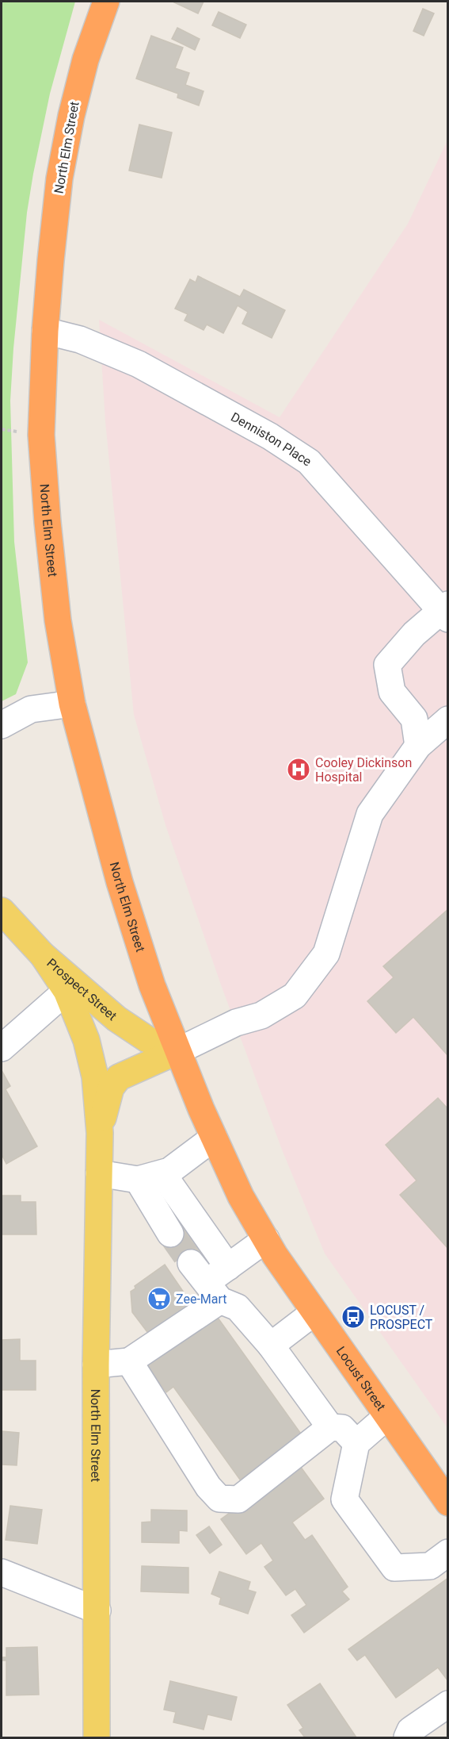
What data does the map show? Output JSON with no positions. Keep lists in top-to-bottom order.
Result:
{
  "streets": {
    "highway": ["North Elm Street", "Locust Street"],
    "main road": ["Prospect Street"],
    "street": ["Denniston Place"]
  },
  "crossings": [
    ["North Elm Street", "Denniston Place"],
    ["North Elm Street", "Prospect Street"],
    ["North Elm Street", "Locust Street"]
  ],
  "places": {
    "hospital": ["Cooley Dickinson Hospital"],
    "supermarket": ["Zee-Mart"],
    "bus stop": ["LOCUST / PROSPECT"]
  }
}
